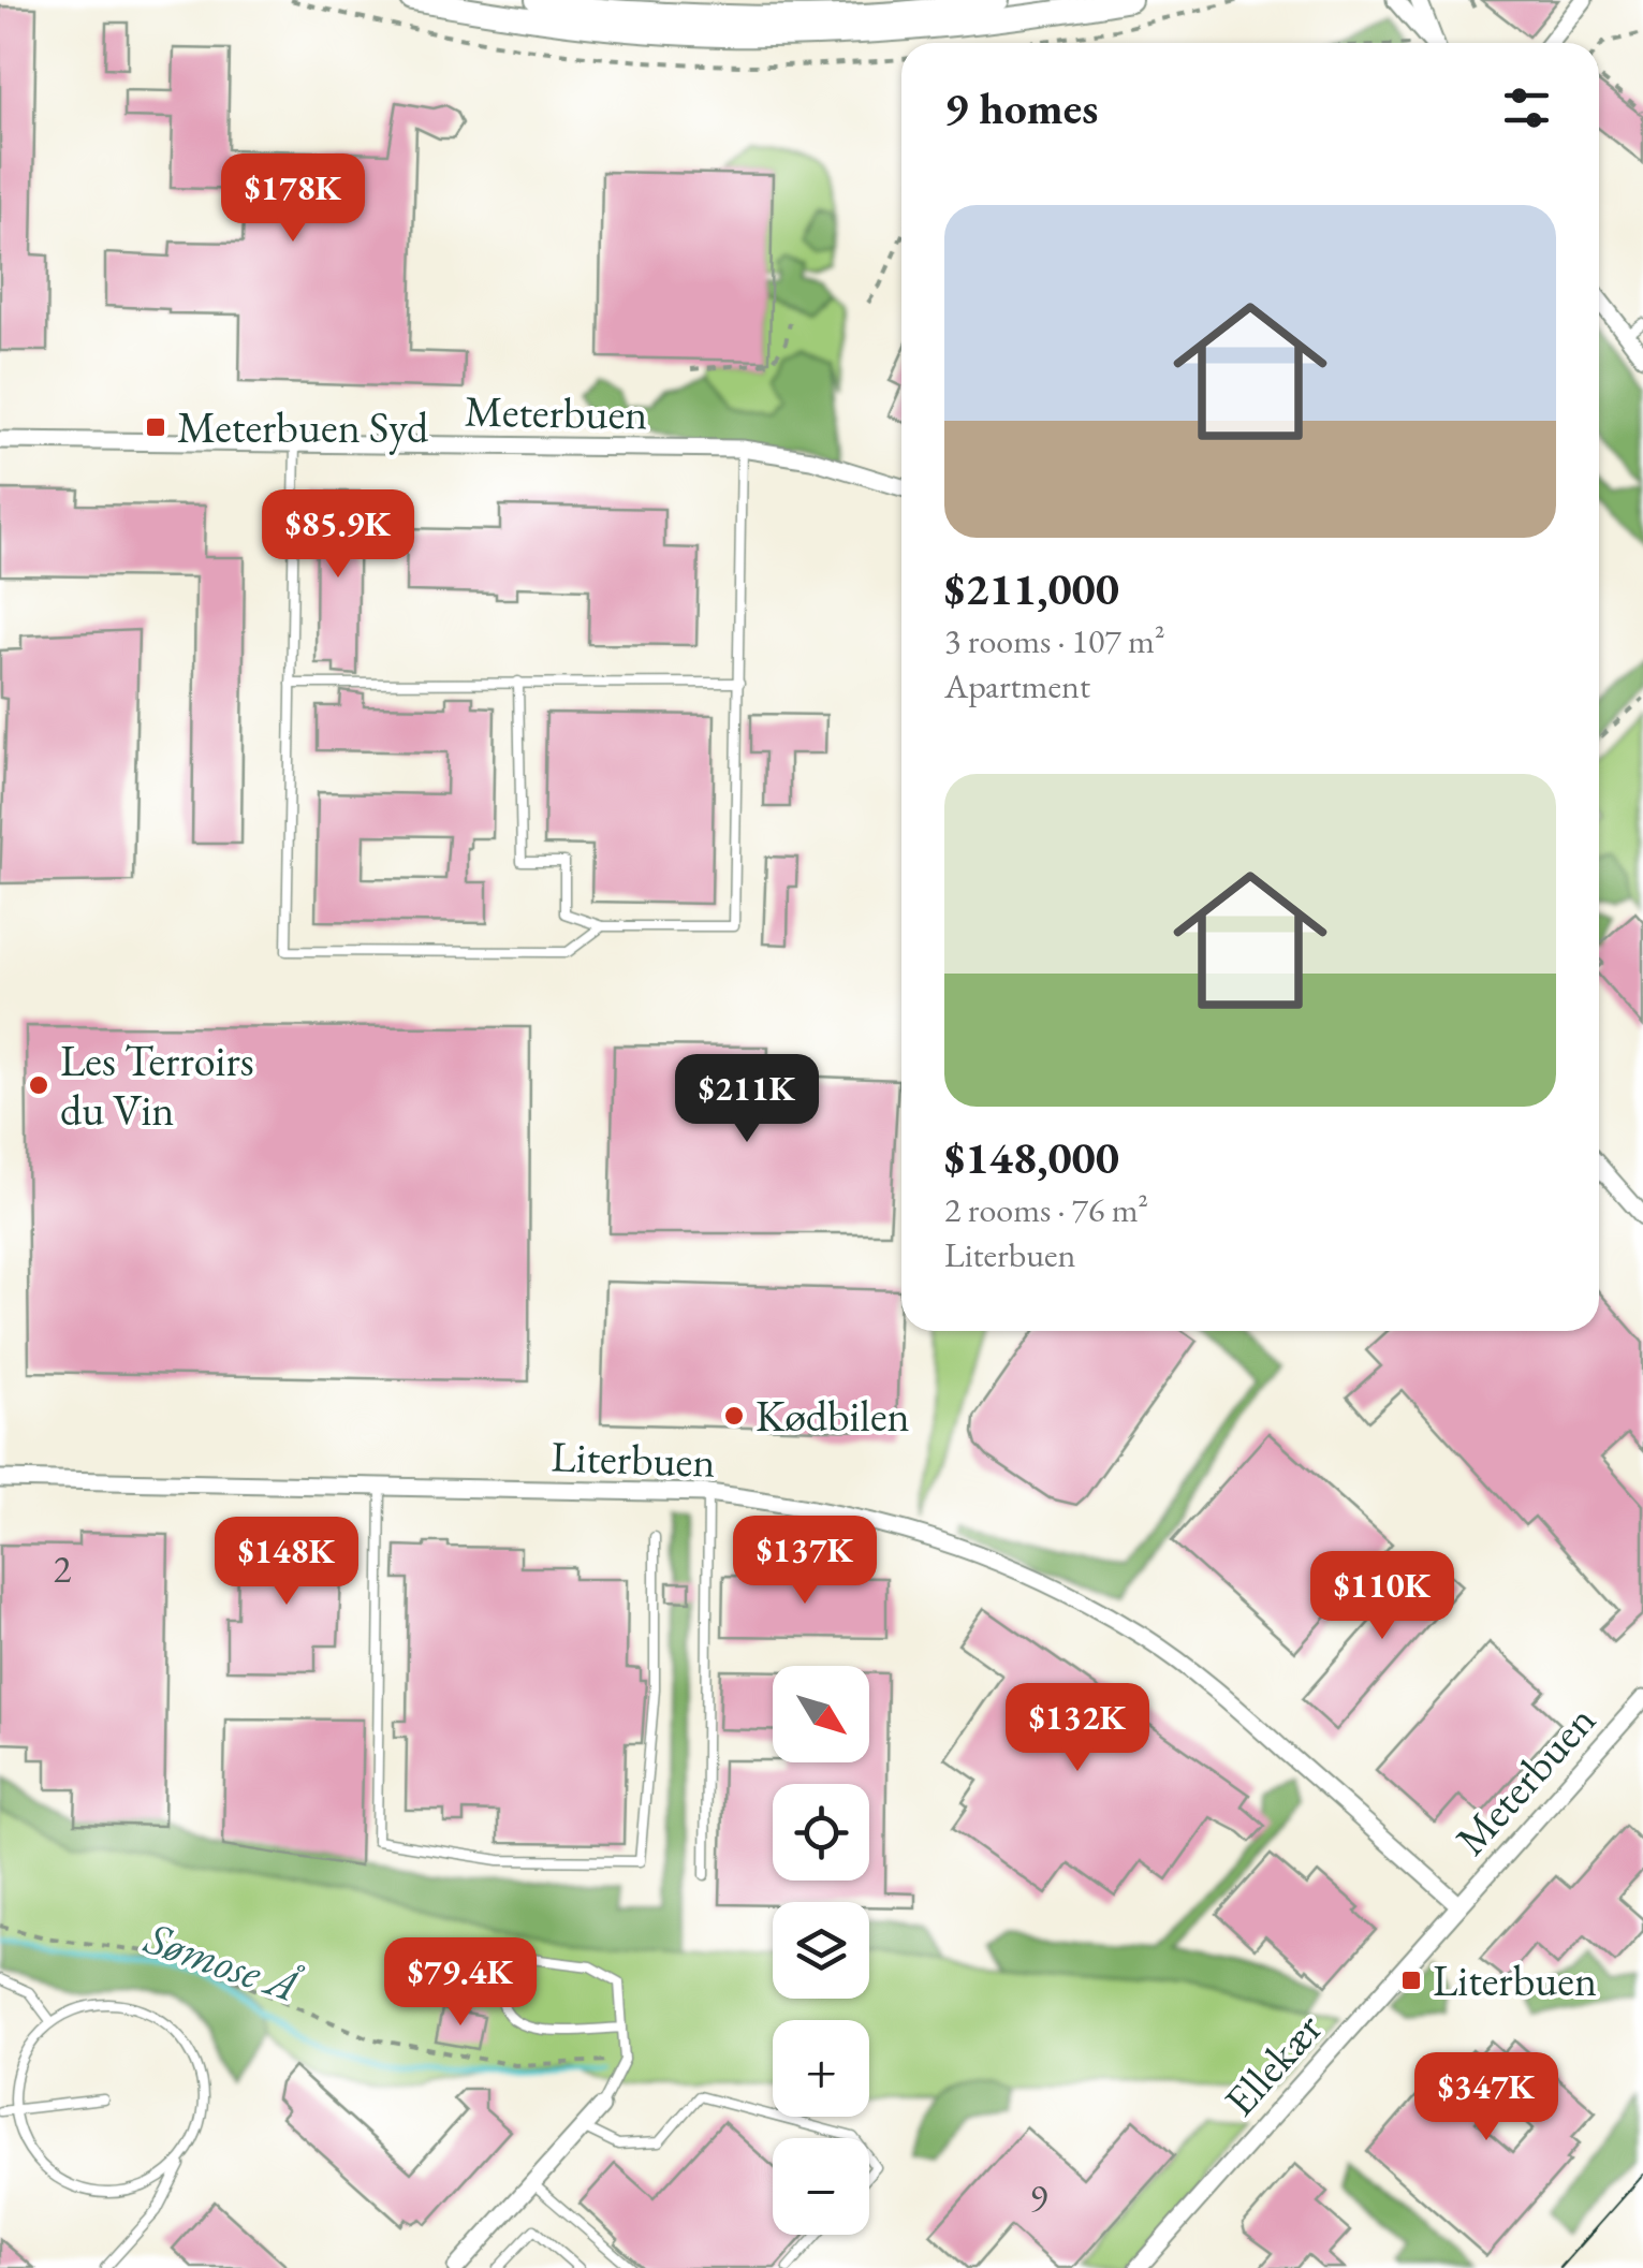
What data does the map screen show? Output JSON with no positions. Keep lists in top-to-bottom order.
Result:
{
  "streets": {
    "street": ["Meterbuen", "Literbuen", "Ellekær"]
  },
  "crossings": [
    ["Meterbuen", "Literbuen"],
    ["Meterbuen", "Ellekær"],
    ["Literbuen", "Ellekær"]
  ],
  "water": ["Sømose Å"],
  "places": {
    "transit": ["Meterbuen Syd", "Literbuen"],
    "other": ["Les Terroirs du Vin", "Kødbilen"]
  },
  "house_numbers": ["2", "9"],
  "north": "bottom right",
  "page": {
    "heading": "9 homes",
    "price": [
      "$178K",
      "$85.9K",
      "$211K",
      "$137K",
      "$148K",
      "$110K",
      "$132K",
      "$79.4K",
      "$347K"
    ],
    "list": [
      {
        "name": "$211,000",
        "note": "3 rooms · 107 m² · Apartment"
      },
      {
        "name": "$148,000",
        "note": "2 rooms · 76 m² · Literbuen"
      }
    ],
    "map_buttons": ["+", "−"]
  }
}
